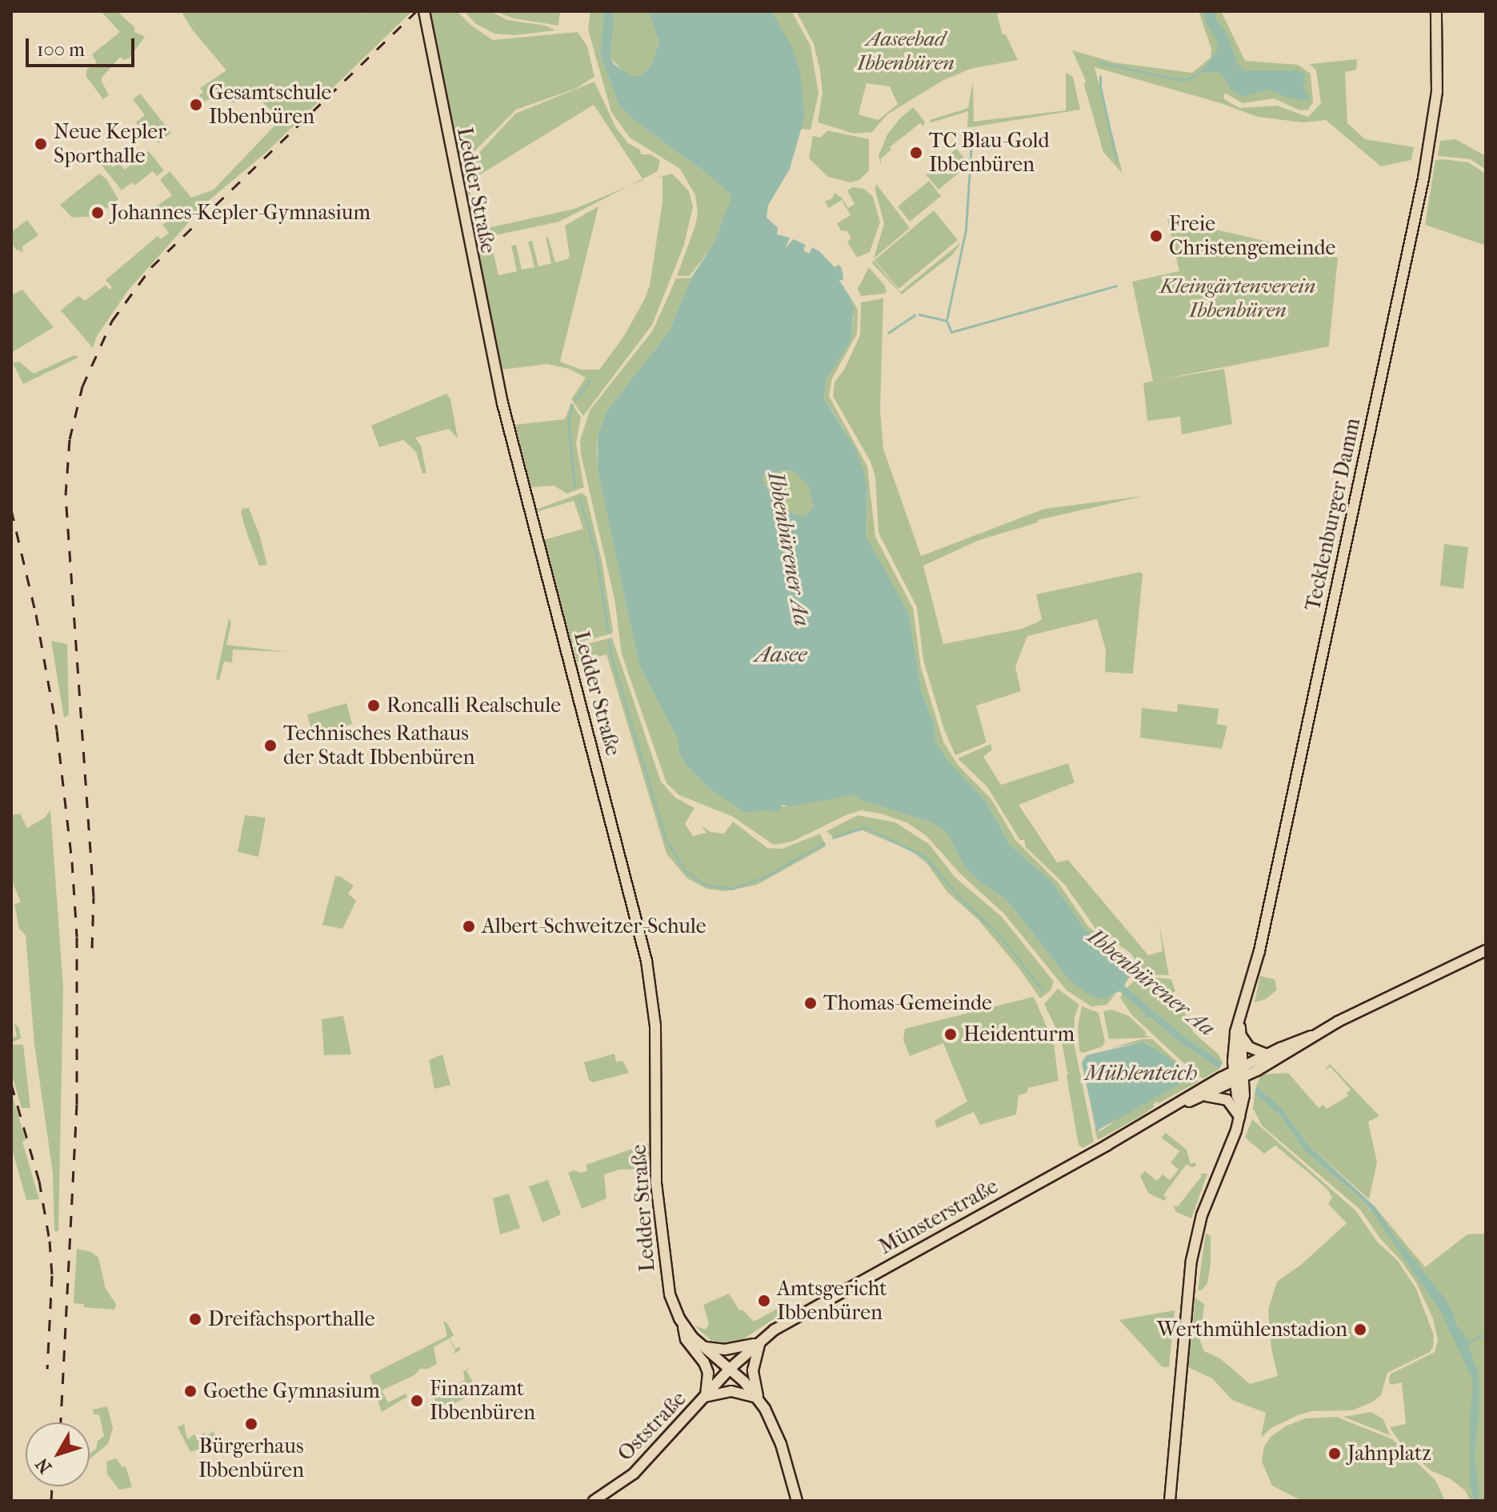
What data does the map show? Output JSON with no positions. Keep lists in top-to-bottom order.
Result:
{
  "streets": {
    "main road": [
      "Ledder Straße",
      "Tecklenburger Damm",
      "Münsterstraße",
      "Oststraße"
    ]
  },
  "crossings": [
    ["Ledder Straße", "Münsterstraße"],
    ["Ledder Straße", "Oststraße"],
    ["Tecklenburger Damm", "Münsterstraße"],
    ["Münsterstraße", "Oststraße"]
  ],
  "water": ["Ibbenbürener Aa", "Aasee", "Mühlenteich"],
  "parks": ["Aaseebad Ibbenbüren", "Kleingärtenverein Ibbenbüren"],
  "places": [
    "Gesamtschule Ibbenbüren",
    "Neue Kepler Sporthalle",
    "TC Blau-Gold Ibbenbüren",
    "Johannes-Kepler-Gymnasium",
    "Freie Christengemeinde",
    "Roncalli Realschule",
    "Technisches Rathaus der Stadt Ibbenbüren",
    "Albert-Schweitzer-Schule",
    "Thomas-Gemeinde",
    "Heidenturm",
    "Amtsgericht Ibbenbüren",
    "Dreifachsporthalle",
    "Werthmühlenstadion",
    "Goethe Gymnasium",
    "Finanzamt Ibbenbüren",
    "Bürgerhaus Ibbenbüren",
    "Jahnplatz"
  ],
  "scale_bar": "100 m",
  "north": "bottom left"
}
